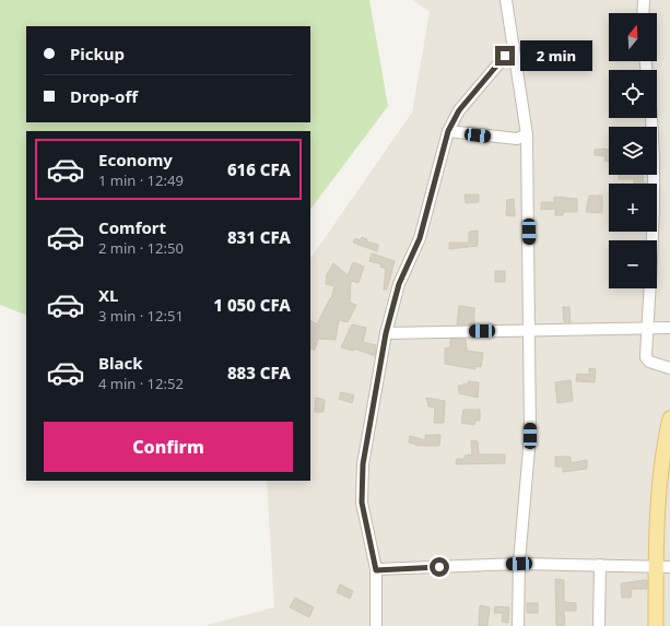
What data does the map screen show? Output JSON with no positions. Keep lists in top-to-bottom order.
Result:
{
  "north": "top",
  "page": {
    "map_buttons": ["+", "−"],
    "banner": ["Pickup", "Drop-off"],
    "bubble": "2 min",
    "list": [
      {
        "name": "Economy",
        "note": "1 min · 12:49",
        "value": "616 CFA"
      },
      {
        "name": "Comfort",
        "note": "2 min · 12:50",
        "value": "831 CFA"
      },
      {
        "name": "XL",
        "note": "3 min · 12:51",
        "value": "1 050 CFA"
      },
      {
        "name": "Black",
        "note": "4 min · 12:52",
        "value": "883 CFA"
      }
    ],
    "buttons": "Confirm"
  }
}
